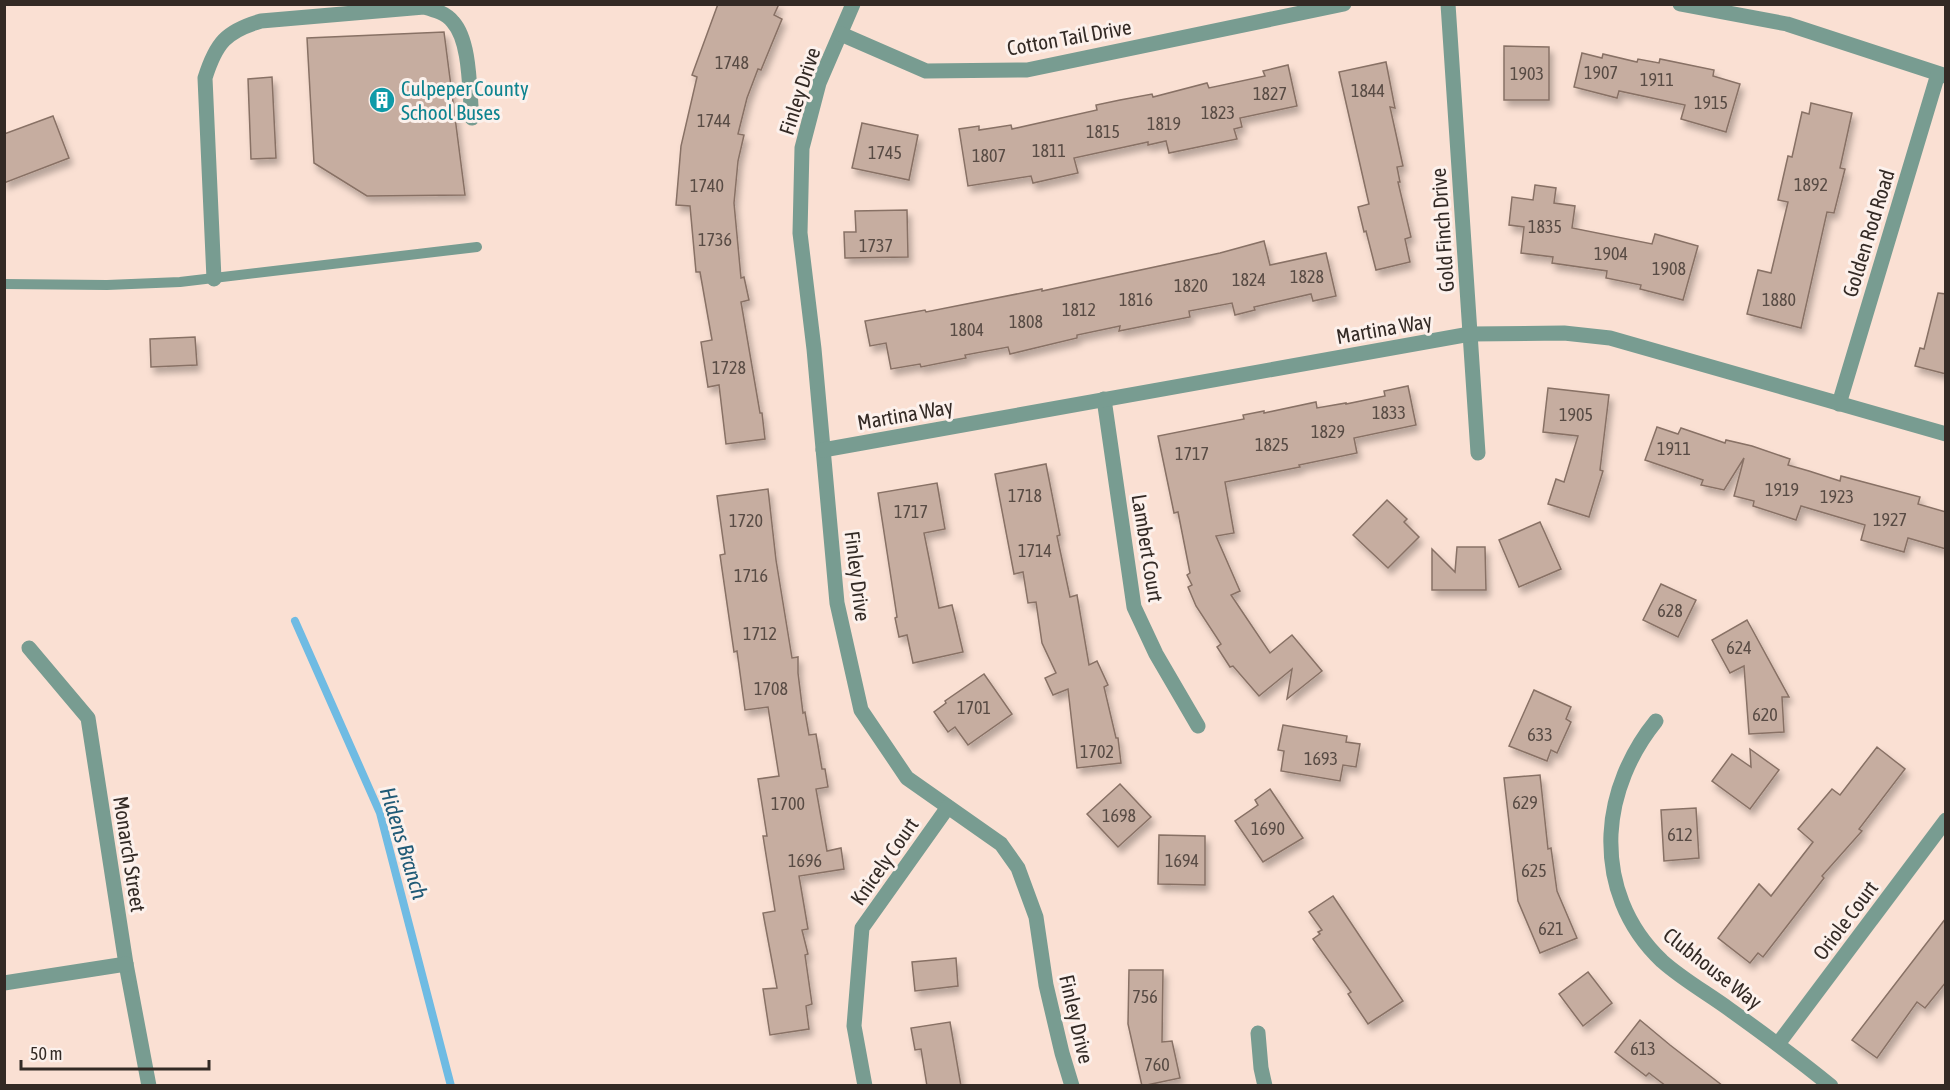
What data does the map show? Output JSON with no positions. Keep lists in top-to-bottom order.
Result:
{
  "streets": {
    "street": [
      "Cotton Tail Drive",
      "Finley Drive",
      "Gold Finch Drive",
      "Golden Rod Road",
      "Martina Way",
      "Lambert Court",
      "Monarch Street",
      "Knicely Court",
      "Oriole Court",
      "Clubhouse Way"
    ]
  },
  "crossings": [
    ["Cotton Tail Drive", "Finley Drive"],
    ["Finley Drive", "Martina Way"],
    ["Finley Drive", "Knicely Court"],
    ["Gold Finch Drive", "Martina Way"],
    ["Golden Rod Road", "Martina Way"],
    ["Martina Way", "Lambert Court"],
    ["Oriole Court", "Clubhouse Way"]
  ],
  "water": ["Hidens Branch"],
  "places": {
    "building": ["Culpeper County School Buses"]
  },
  "house_numbers": [
    "1748",
    "1907",
    "1903",
    "1911",
    "1844",
    "1827",
    "1915",
    "1823",
    "1744",
    "1819",
    "1815",
    "1811",
    "1745",
    "1807",
    "1892",
    "1740",
    "1835",
    "1736",
    "1737",
    "1904",
    "1908",
    "1828",
    "1824",
    "1820",
    "1816",
    "1880",
    "1812",
    "1808",
    "1804",
    "1728",
    "1833",
    "1905",
    "1829",
    "1825",
    "1911",
    "1717",
    "1919",
    "1718",
    "1923",
    "1717",
    "1927",
    "1720",
    "1714",
    "1716",
    "628",
    "1712",
    "624",
    "1708",
    "1701",
    "620",
    "633",
    "1702",
    "1693",
    "629",
    "1700",
    "1698",
    "1690",
    "612",
    "1696",
    "1694",
    "625",
    "621",
    "756",
    "613",
    "760"
  ],
  "scale_bar": "50 m"
}
